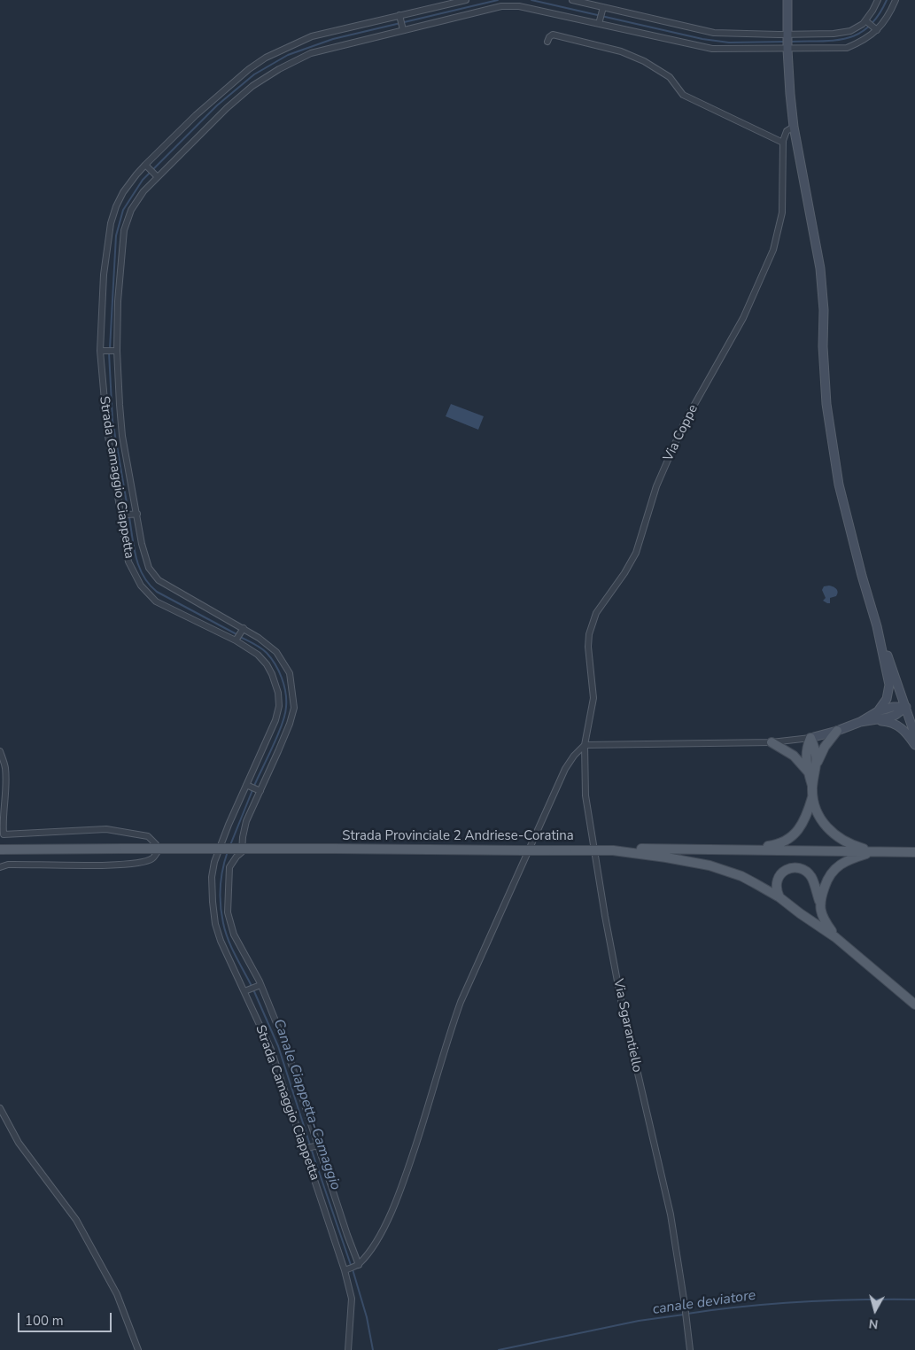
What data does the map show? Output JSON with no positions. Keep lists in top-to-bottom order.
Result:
{
  "streets": {
    "main road": ["Strada Provinciale 2 Andriese-Coratina"],
    "street": ["Via Coppe", "Strada Camaggio Ciappetta", "Via Sgarantiello"]
  },
  "crossings": [
    ["Via Coppe", "Via Sgarantiello"]
  ],
  "water": ["Canale Ciappetta-Camaggio", "canale deviatore"],
  "scale_bar": "100 m",
  "north": "bottom"
}
